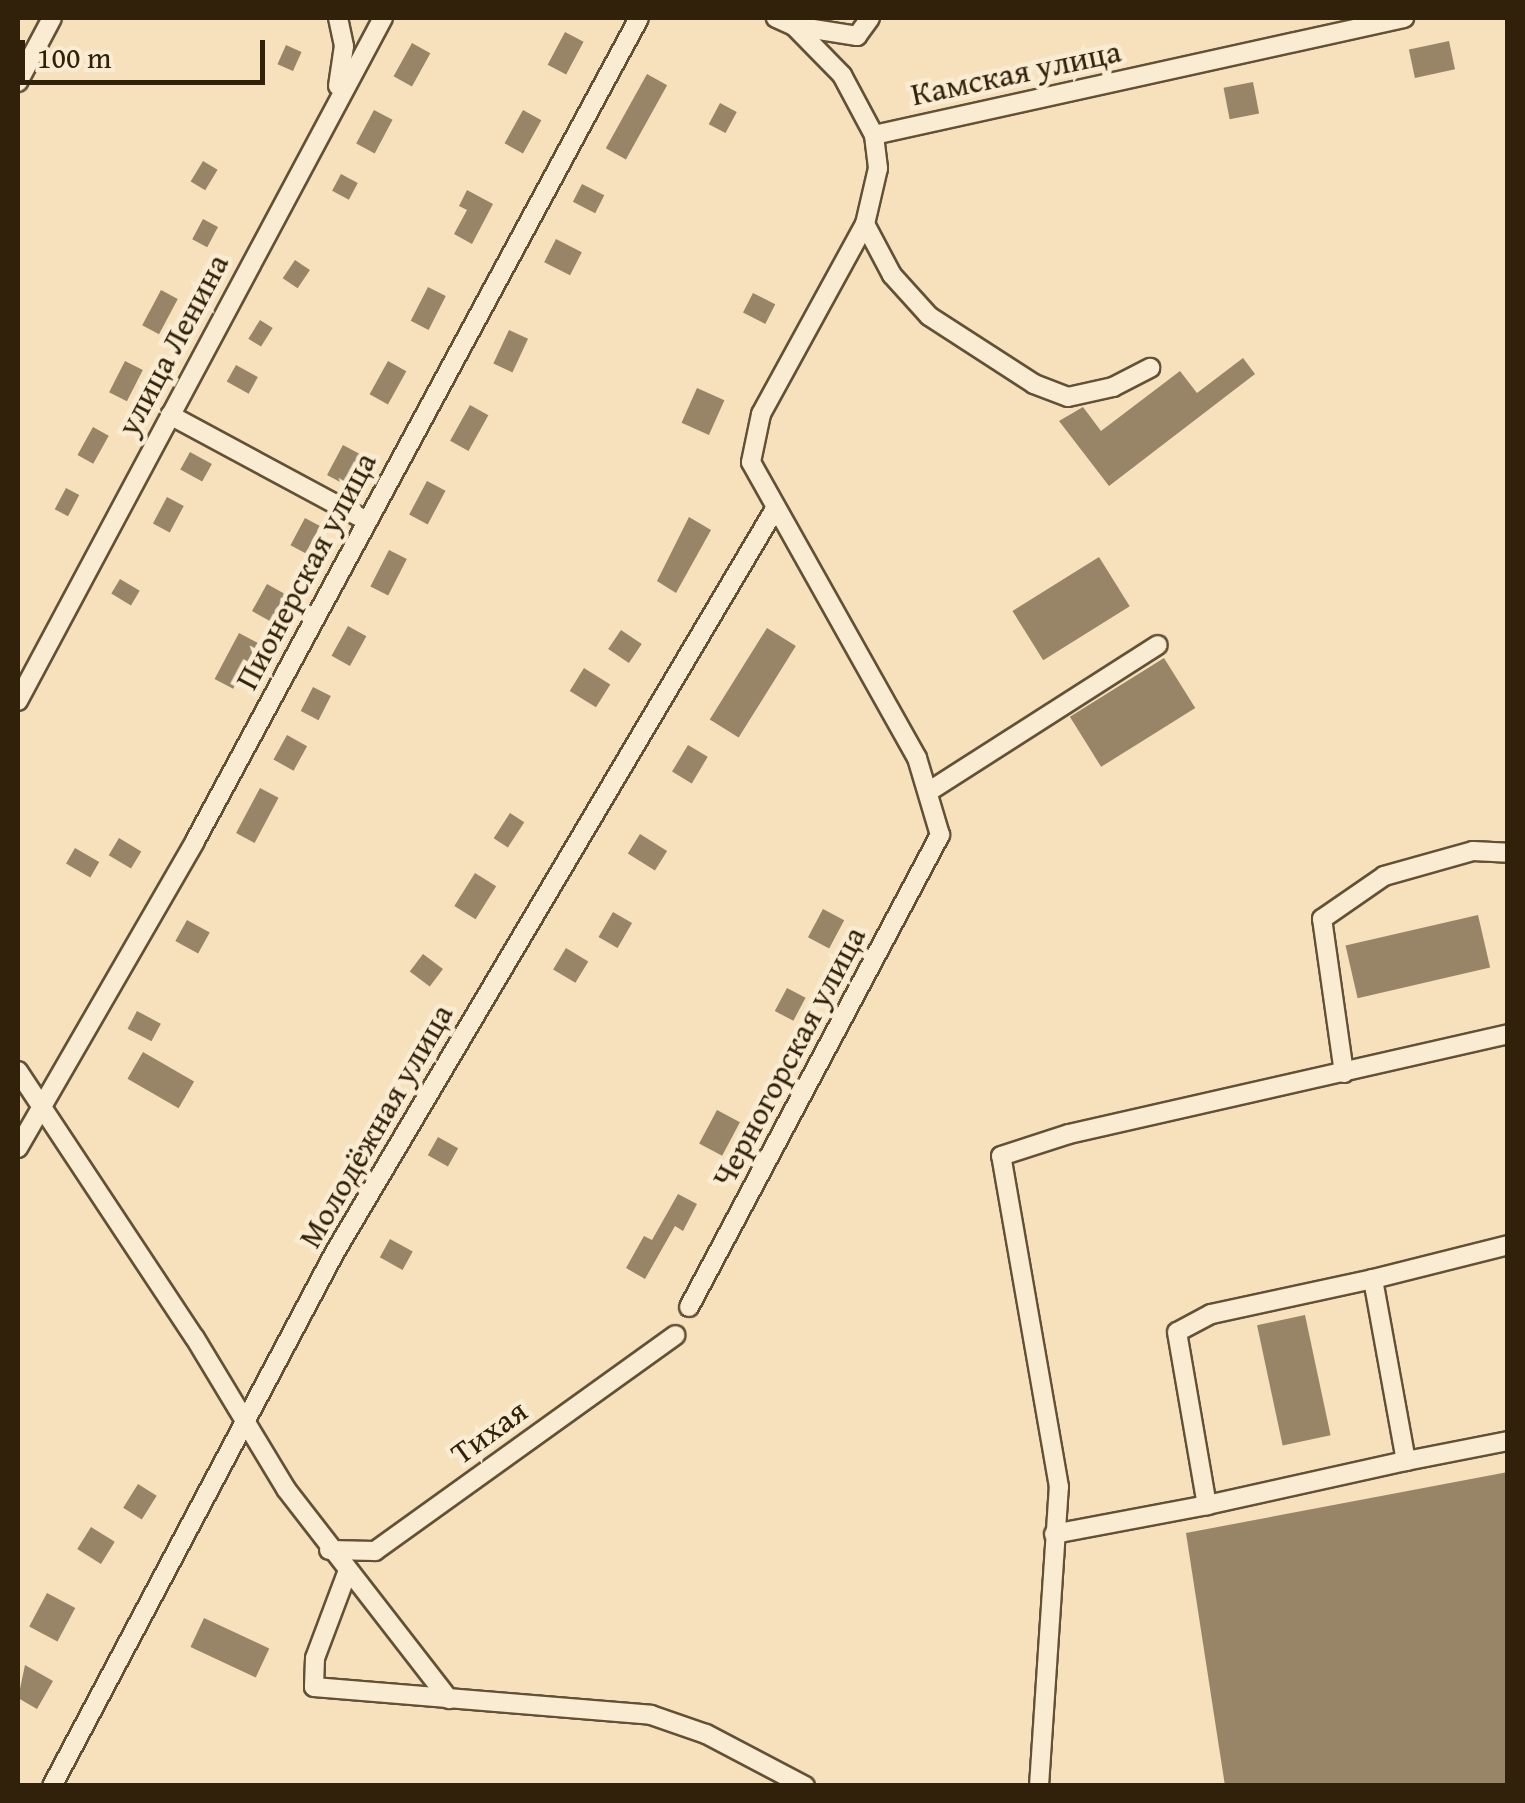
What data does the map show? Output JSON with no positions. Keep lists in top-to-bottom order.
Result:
{
  "streets": {
    "street": [
      "Камская улица",
      "улица Ленина",
      "Пионерская улица",
      "Черногорская улица",
      "Молодёжная улица",
      "Тихая"
    ]
  },
  "scale_bar": "100 m"
}
